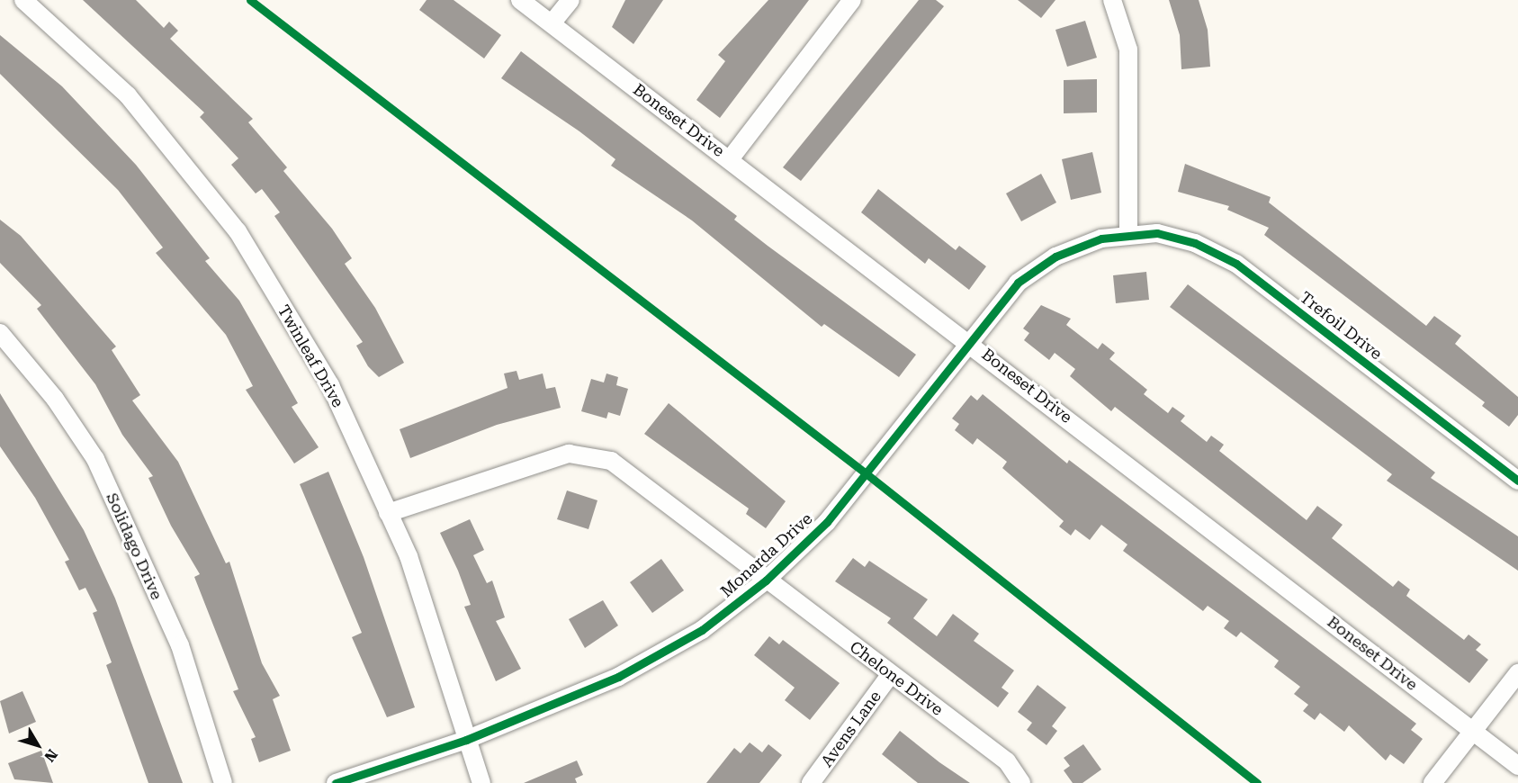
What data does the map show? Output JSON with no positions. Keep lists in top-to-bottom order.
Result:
{
  "streets": {
    "street": [
      "Boneset Drive",
      "Trefoil Drive",
      "Twinleaf Drive",
      "Solidago Drive",
      "Monarda Drive",
      "Chelone Drive",
      "Avens Lane"
    ]
  },
  "crossings": [
    ["Boneset Drive", "Monarda Drive"],
    ["Trefoil Drive", "Monarda Drive"],
    ["Twinleaf Drive", "Monarda Drive"],
    ["Twinleaf Drive", "Chelone Drive"],
    ["Monarda Drive", "Chelone Drive"],
    ["Chelone Drive", "Avens Lane"]
  ],
  "north": "bottom right"
}
